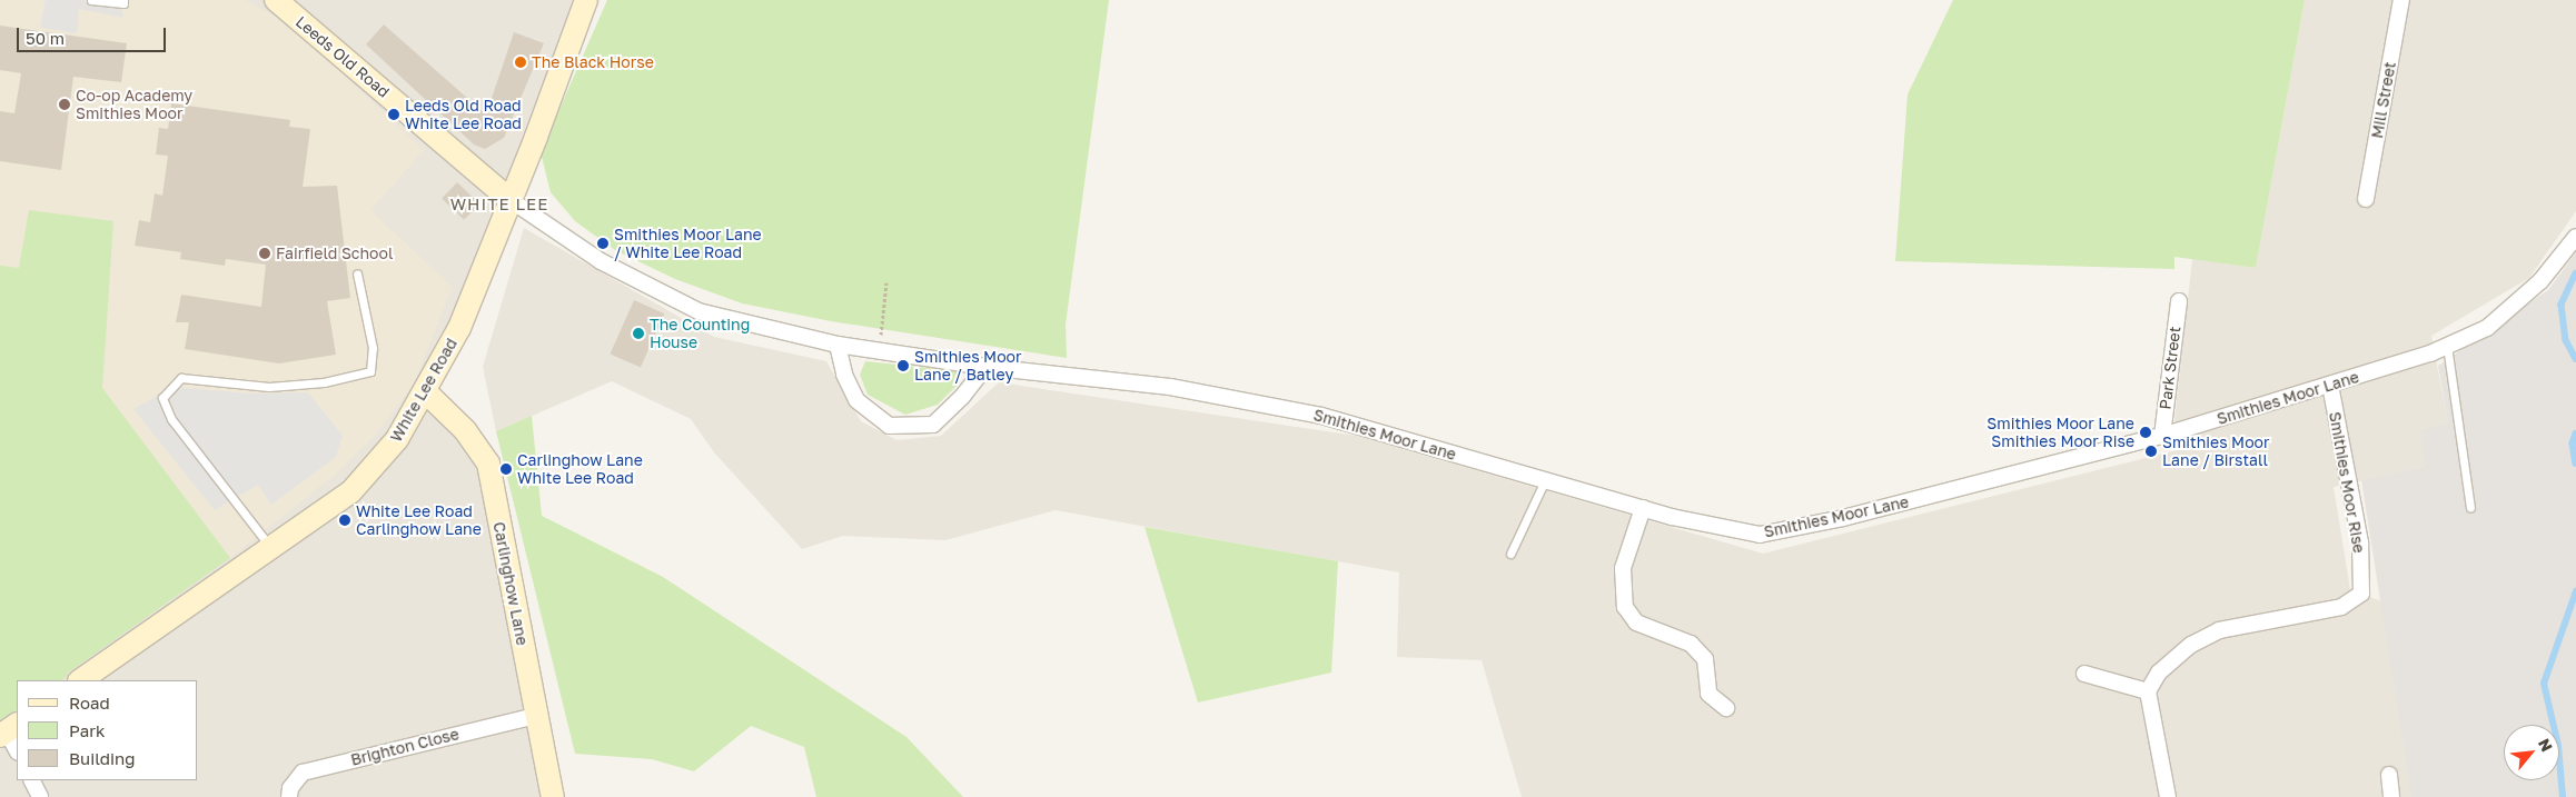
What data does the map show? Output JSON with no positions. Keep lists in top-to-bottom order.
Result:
{
  "streets": {
    "main road": ["Leeds Old Road", "White Lee Road", "Carlinghow Lane"],
    "street": [
      "Mill Street",
      "Park Street",
      "Smithies Moor Lane",
      "Smithies Moor Rise",
      "Brighton Close"
    ]
  },
  "crossings": [
    ["Leeds Old Road", "White Lee Road"],
    ["Leeds Old Road", "Smithies Moor Lane"],
    ["Park Street", "Smithies Moor Lane"],
    ["White Lee Road", "Smithies Moor Lane"],
    ["White Lee Road", "Carlinghow Lane"],
    ["Smithies Moor Lane", "Smithies Moor Rise"],
    ["Carlinghow Lane", "Brighton Close"]
  ],
  "districts": ["WHITE LEE"],
  "places": [
    "The Black Horse",
    "Co-op Academy Smithies Moor",
    "Leeds Old Road White Lee Road",
    "Smithies Moor Lane / White Lee Road",
    "Fairfield School",
    "The Counting House",
    "Smithies Moor Lane / Batley",
    "Smithies Moor Lane Smithies Moor Rise",
    "Smithies Moor Lane / Birstall",
    "Carlinghow Lane White Lee Road",
    "White Lee Road Carlinghow Lane"
  ],
  "legend": ["Road", "Park", "Building"],
  "scale_bar": "50 m",
  "north": "top right"
}
